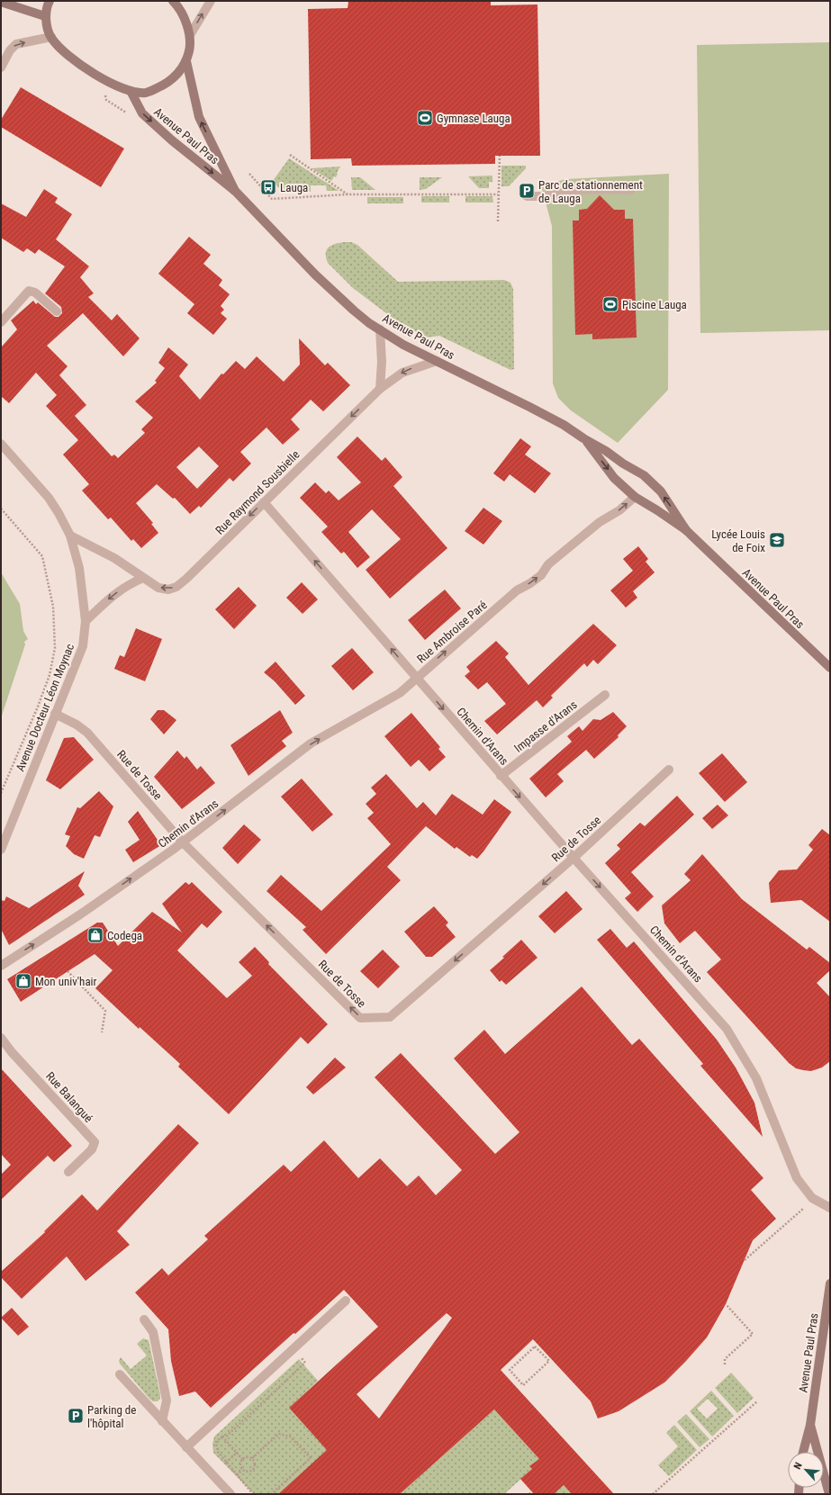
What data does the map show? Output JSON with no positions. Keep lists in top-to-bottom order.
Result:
{
  "streets": {
    "street": [
      "Avenue Paul Pras",
      "Rue Raymond Sousbielle",
      "Rue Ambroise Paré",
      "Avenue Docteur Léon Moynac",
      "Impasse d'Arans",
      "Chemin d'Arans",
      "Rue de Tosse",
      "Rue Balangué"
    ]
  },
  "crossings": [
    ["Avenue Paul Pras", "Rue Raymond Sousbielle"],
    ["Avenue Paul Pras", "Rue Ambroise Paré"],
    ["Rue Raymond Sousbielle", "Rue Ambroise Paré"],
    ["Rue Raymond Sousbielle", "Avenue Docteur Léon Moynac"],
    ["Rue Ambroise Paré", "Chemin d'Arans"],
    ["Avenue Docteur Léon Moynac", "Rue de Tosse"],
    ["Impasse d'Arans", "Chemin d'Arans"],
    ["Chemin d'Arans", "Rue de Tosse"]
  ],
  "one_way": ["Rue Raymond Sousbielle"],
  "places": {
    "sports": ["Gymnase Lauga", "Piscine Lauga"],
    "bus stop": ["Lauga"],
    "parking": ["Parc de stationnement de Lauga", "Parking de l'hôpital"],
    "school or university": ["Lycée Louis de Foix"],
    "shop": ["Codega", "Mon univ'hair"]
  },
  "north": "top left"
}
